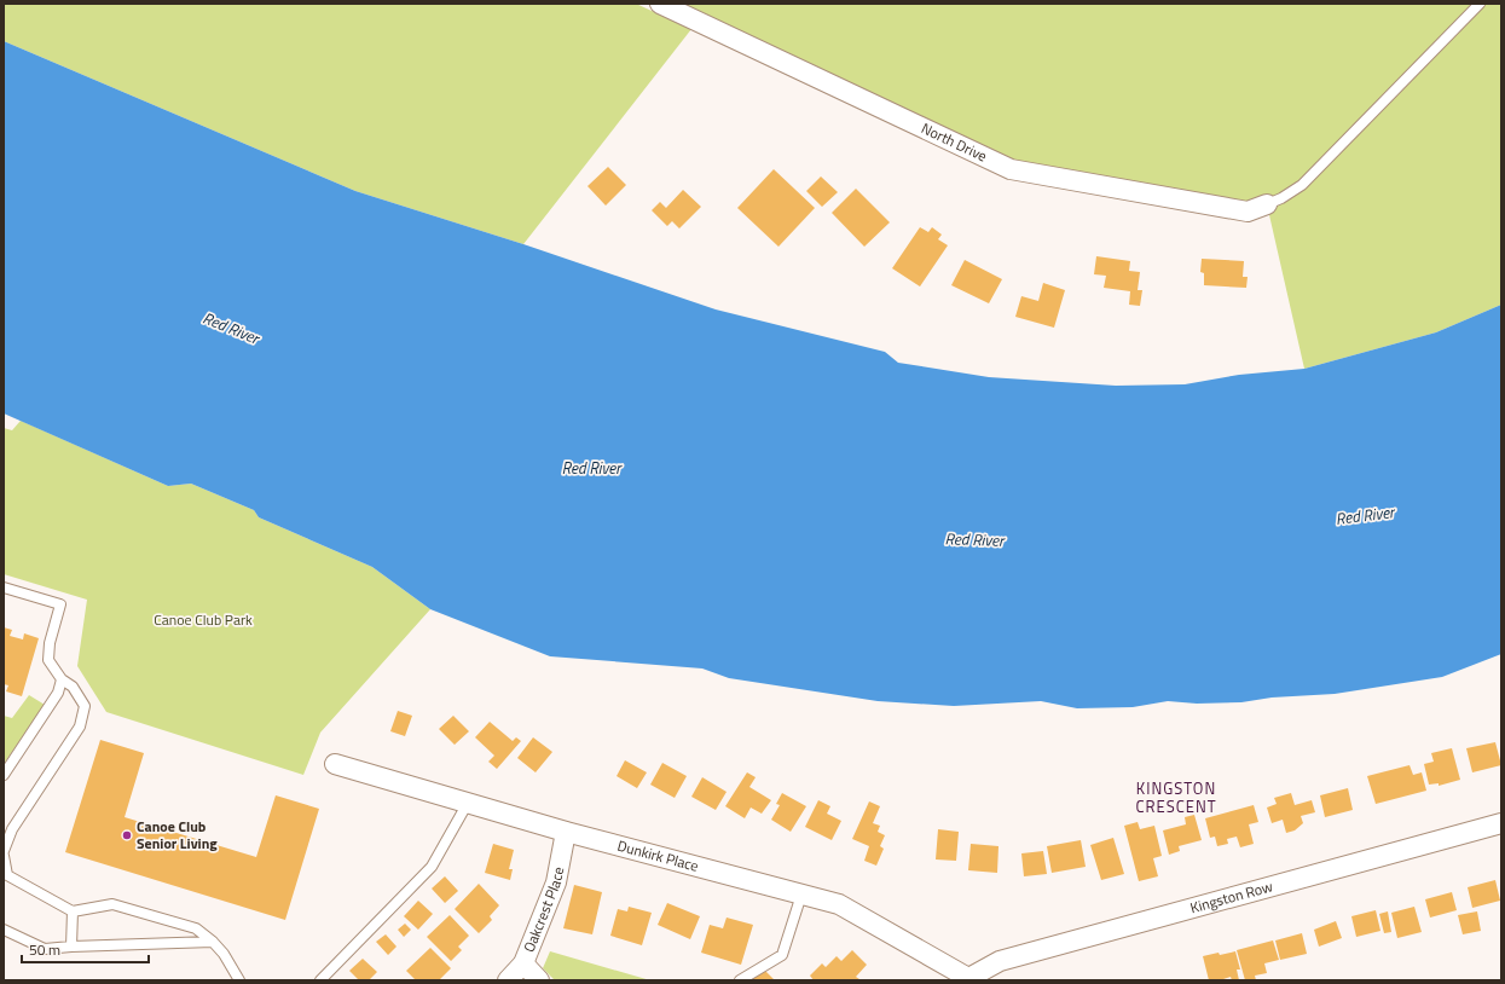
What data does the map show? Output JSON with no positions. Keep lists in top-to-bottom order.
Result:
{
  "streets": {
    "street": [
      "North Drive",
      "Dunkirk Place",
      "Kingston Row",
      "Oakcrest Place"
    ]
  },
  "crossings": [
    ["Dunkirk Place", "Kingston Row"],
    ["Dunkirk Place", "Oakcrest Place"]
  ],
  "districts": ["KINGSTON CRESCENT"],
  "water": ["Red River"],
  "parks": ["Canoe Club Park"],
  "places": ["Canoe Club Senior Living"],
  "scale_bar": "50 m"
}
